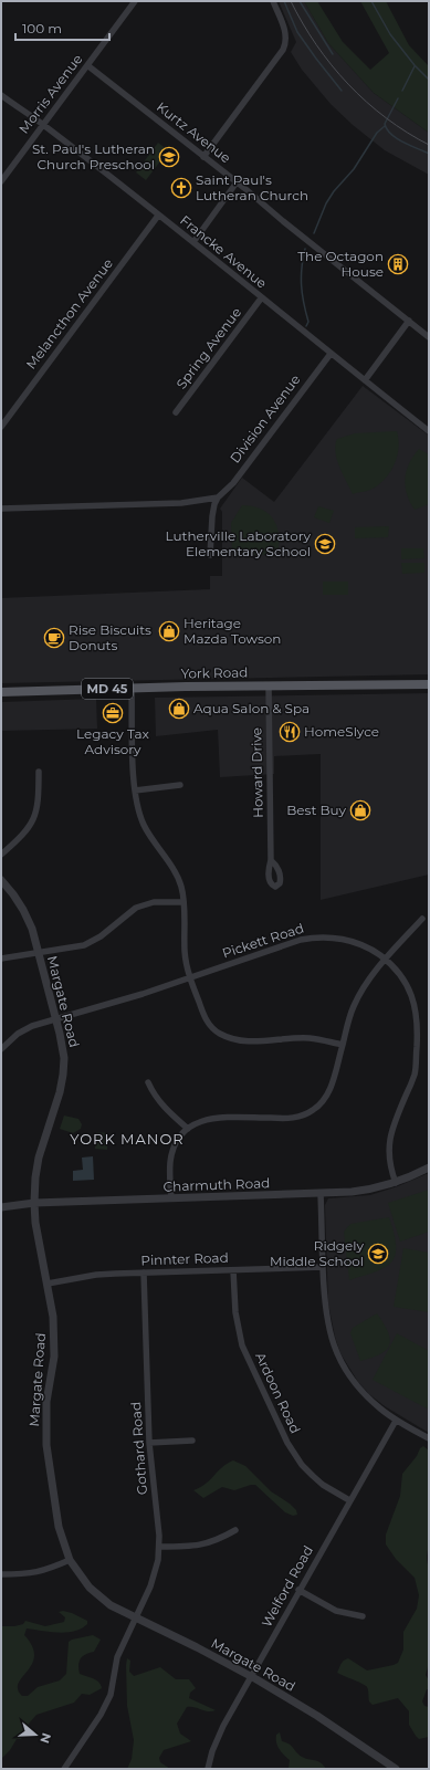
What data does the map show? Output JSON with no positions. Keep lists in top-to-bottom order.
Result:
{
  "streets": {
    "main road": ["York Road", "MD 45"],
    "street": [
      "Morris Avenue",
      "Kurtz Avenue",
      "Francke Avenue",
      "Melancthon Avenue",
      "Spring Avenue",
      "Division Avenue",
      "Howard Drive",
      "Pickett Road",
      "Margate Road",
      "Charmuth Road",
      "Pinnter Road",
      "Ardoon Road",
      "Gothard Road",
      "Welford Road"
    ]
  },
  "crossings": [
    ["Morris Avenue", "Kurtz Avenue"],
    ["Morris Avenue", "Francke Avenue"],
    ["Francke Avenue", "Melancthon Avenue"],
    ["Francke Avenue", "Spring Avenue"],
    ["Francke Avenue", "Division Avenue"],
    ["York Road", "Howard Drive"],
    ["Pickett Road", "Margate Road"],
    ["Pickett Road", "Charmuth Road"],
    ["Margate Road", "Charmuth Road"],
    ["Margate Road", "Pinnter Road"],
    ["Margate Road", "Gothard Road"],
    ["Margate Road", "Welford Road"],
    ["Pinnter Road", "Ardoon Road"],
    ["Pinnter Road", "Gothard Road"],
    ["Ardoon Road", "Welford Road"]
  ],
  "districts": ["YORK MANOR"],
  "places": {
    "school or university": ["St. Paul's Lutheran Church Preschool", "Lutherville Laboratory Elementary School", "Ridgely Middle School"],
    "church": ["Saint Paul's Lutheran Church"],
    "building": ["The Octagon House"],
    "shop": ["Heritage Mazda Towson", "Aqua Salon & Spa", "Best Buy"],
    "cafe": ["Rise Biscuits Donuts"],
    "office": ["Legacy Tax Advisory"],
    "restaurant": ["HomeSlyce"]
  },
  "scale_bar": "100 m",
  "north": "right"
}
